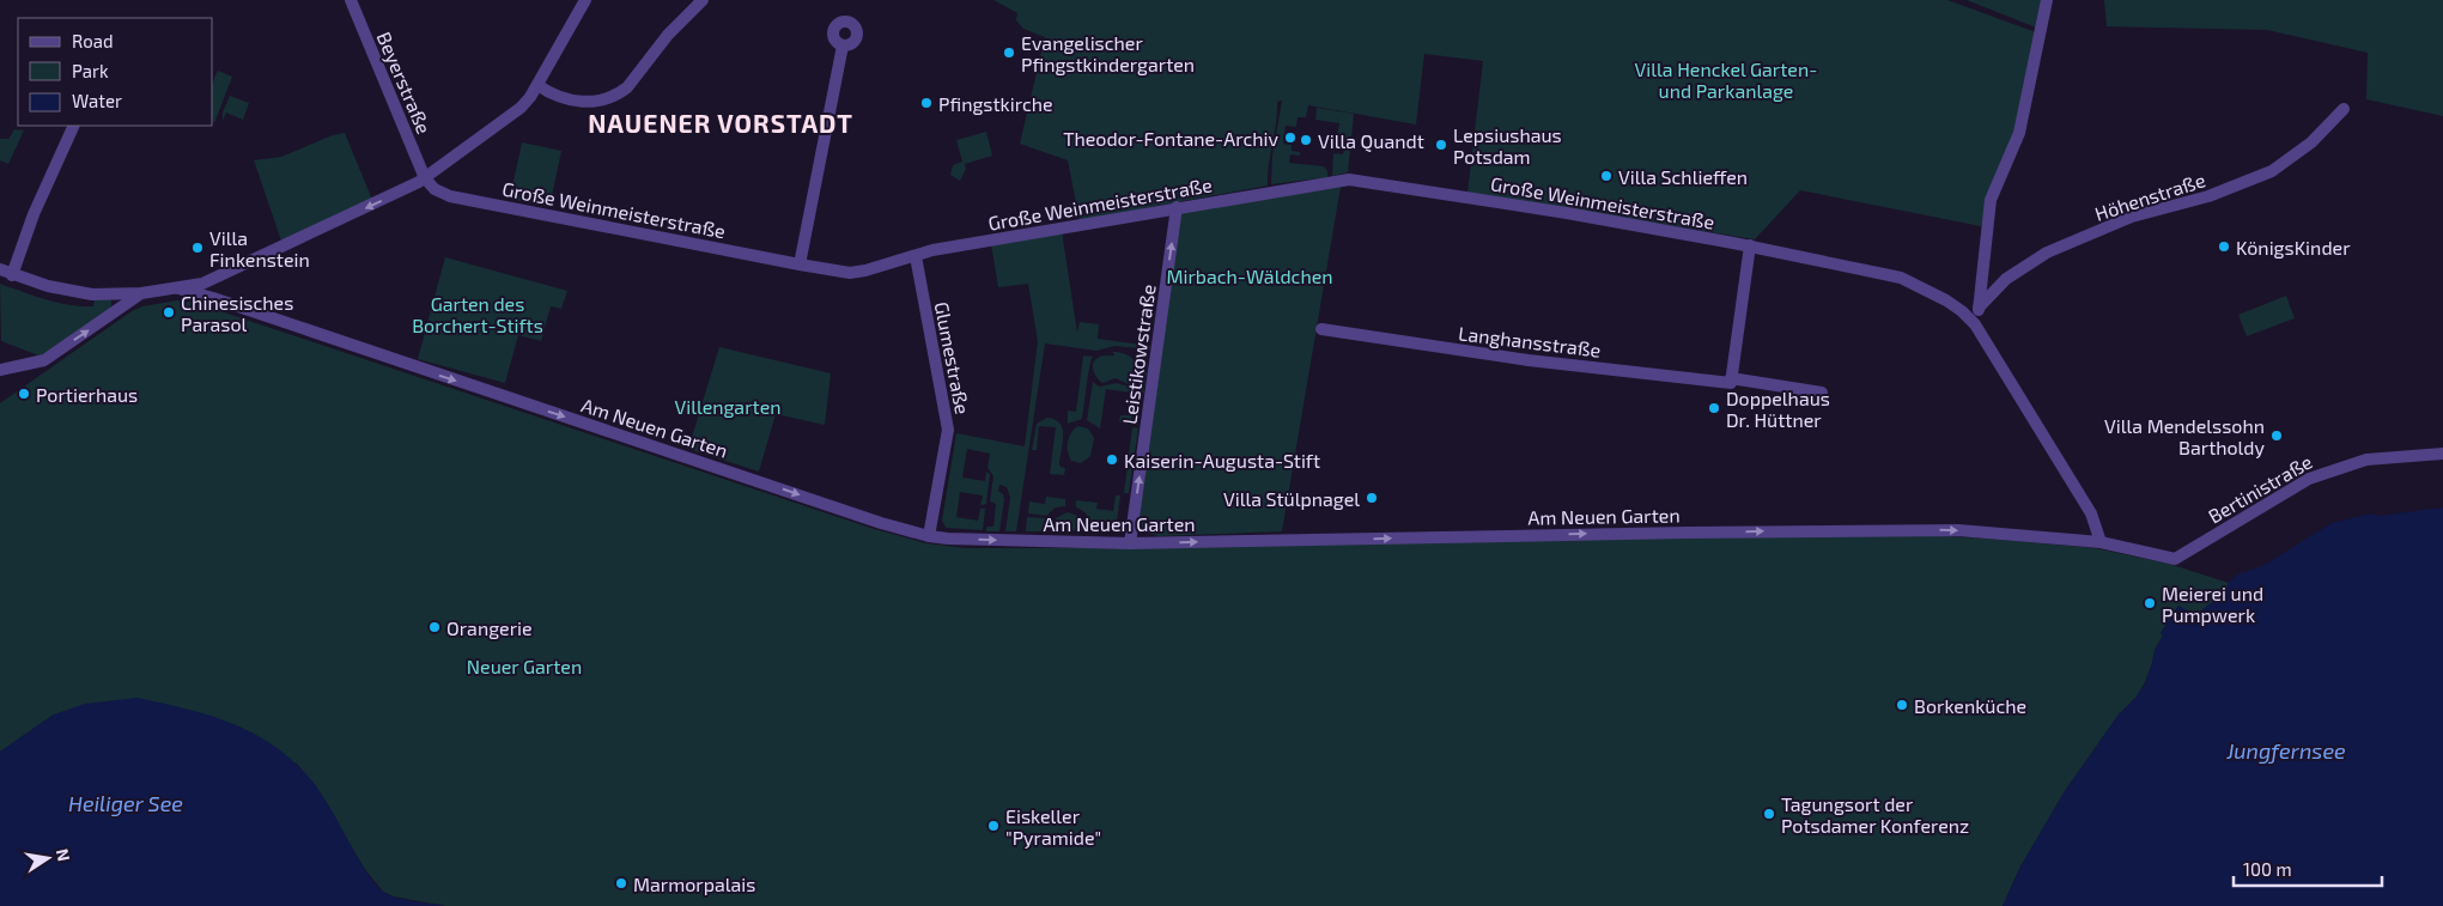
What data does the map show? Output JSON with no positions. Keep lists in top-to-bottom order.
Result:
{
  "streets": {
    "street": [
      "Beyerstraße",
      "Höhenstraße",
      "Große Weinmeisterstraße",
      "Langhansstraße",
      "Leistikowstraße",
      "Glumestraße",
      "Am Neuen Garten",
      "Bertinistraße"
    ]
  },
  "crossings": [
    ["Beyerstraße", "Große Weinmeisterstraße"],
    ["Große Weinmeisterstraße", "Leistikowstraße"],
    ["Große Weinmeisterstraße", "Glumestraße"],
    ["Große Weinmeisterstraße", "Am Neuen Garten"],
    ["Große Weinmeisterstraße", "Bertinistraße"],
    ["Leistikowstraße", "Am Neuen Garten"],
    ["Glumestraße", "Am Neuen Garten"],
    ["Am Neuen Garten", "Bertinistraße"]
  ],
  "one_way": ["Leistikowstraße", "Am Neuen Garten"],
  "districts": ["NAUENER VORSTADT"],
  "water": ["Jungfernsee", "Heiliger See"],
  "parks": [
    "Villa Henckel Garten- und Parkanlage",
    "Mirbach-Wäldchen",
    "Garten des Borchert-Stifts",
    "Villengarten",
    "Neuer Garten"
  ],
  "places": [
    "Evangelischer Pfingstkindergarten",
    "Pfingstkirche",
    "Theodor-Fontane-Archiv",
    "Villa Quandt",
    "Lepsiushaus Potsdam",
    "Villa Schlieffen",
    "KönigsKinder",
    "Villa Finkenstein",
    "Chinesisches Parasol",
    "Portierhaus",
    "Doppelhaus Dr. Hüttner",
    "Villa Mendelssohn Bartholdy",
    "Kaiserin-Augusta-Stift",
    "Villa Stülpnagel",
    "Meierei und Pumpwerk",
    "Orangerie",
    "Borkenküche",
    "Tagungsort der Potsdamer Konferenz",
    "Eiskeller \"Pyramide\"",
    "Marmorpalais"
  ],
  "legend": ["Road", "Park", "Water"],
  "scale_bar": "100 m",
  "north": "right"
}
